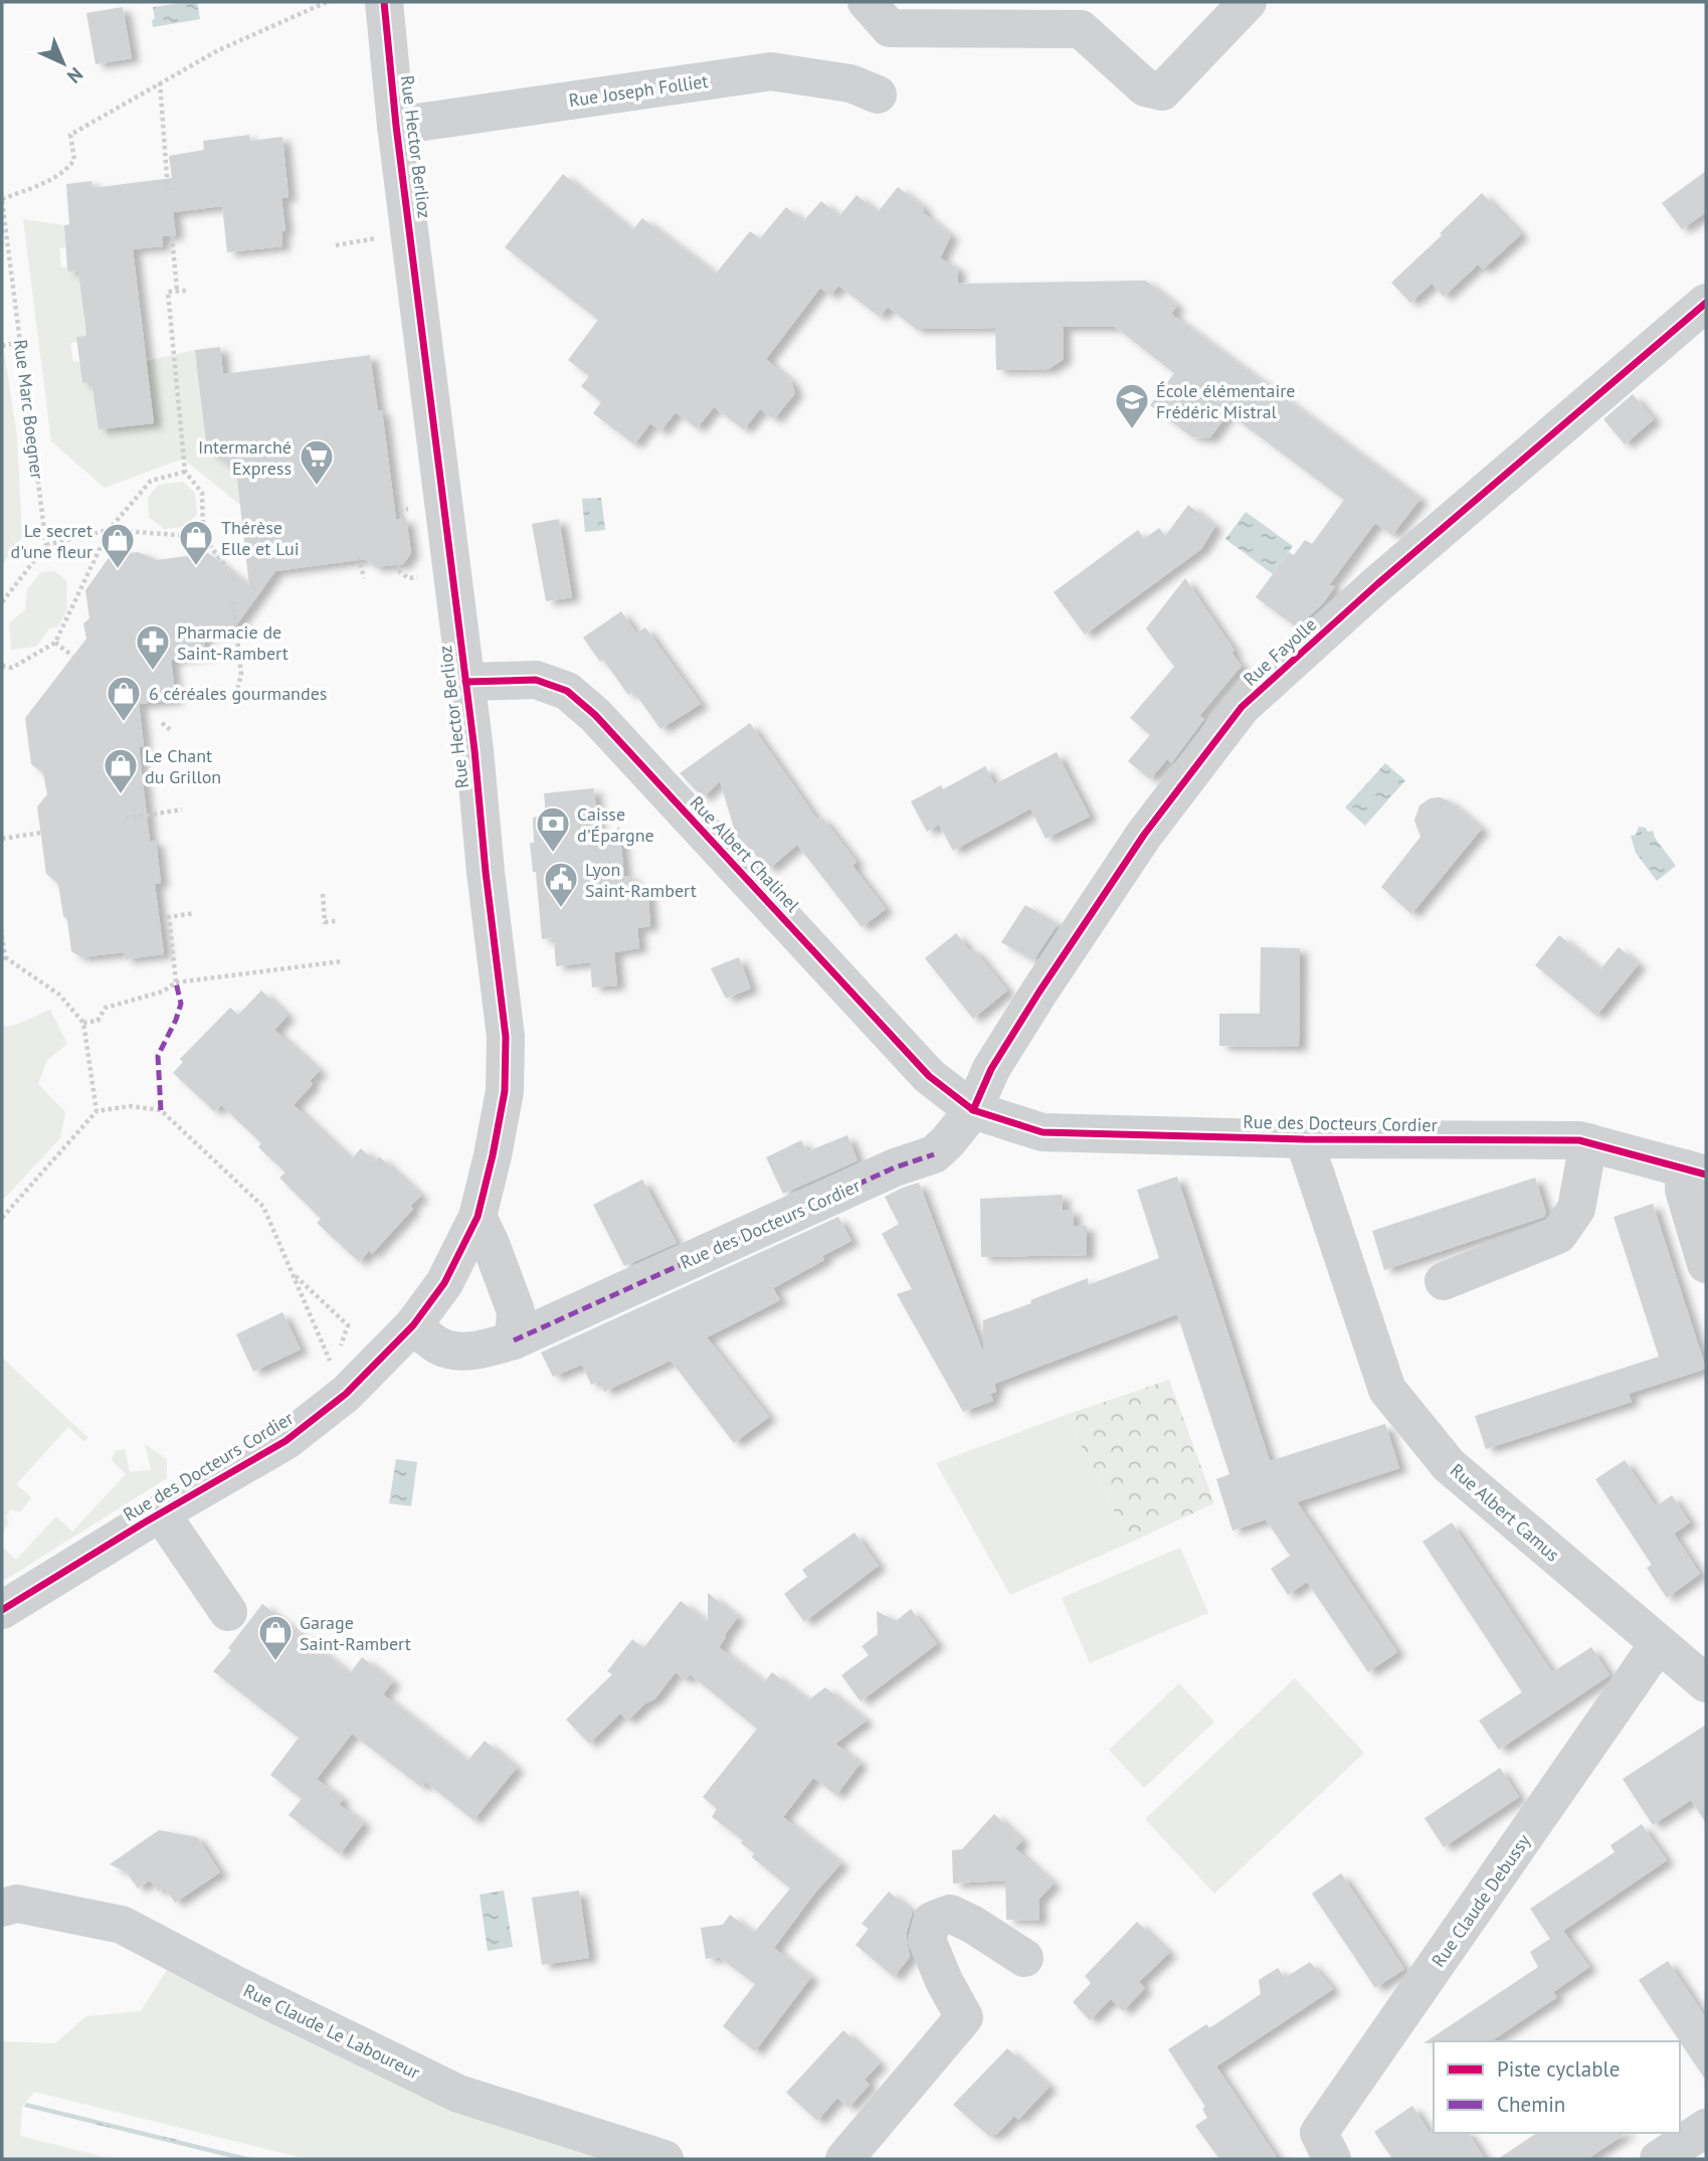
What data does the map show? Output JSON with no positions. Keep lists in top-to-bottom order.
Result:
{
  "streets": {
    "street": [
      "Rue Joseph Folliet",
      "Rue Hector Berlioz",
      "Rue Fayolle",
      "Rue Albert Chalinel",
      "Rue des Docteurs Cordier",
      "Rue Albert Camus",
      "Rue Claude Debussy",
      "Rue Claude Le Laboureur"
    ],
    "path": ["Rue Marc Boegner"]
  },
  "crossings": [
    ["Rue Joseph Folliet", "Rue Hector Berlioz"],
    ["Rue Hector Berlioz", "Rue Albert Chalinel"],
    ["Rue Hector Berlioz", "Rue des Docteurs Cordier"],
    ["Rue Fayolle", "Rue Albert Chalinel"],
    ["Rue Fayolle", "Rue des Docteurs Cordier"],
    ["Rue Albert Chalinel", "Rue des Docteurs Cordier"],
    ["Rue des Docteurs Cordier", "Rue Albert Camus"],
    ["Rue Albert Camus", "Rue Claude Debussy"]
  ],
  "places": {
    "school or university": ["École élémentaire Frédéric Mistral"],
    "supermarket": ["Intermarché Express"],
    "shop": [
      "Thérèse Elle et Lui",
      "Le secret d'une fleur",
      "6 céréales gourmandes",
      "Le Chant du Grillon",
      "Garage Saint-Rambert"
    ],
    "pharmacy": ["Pharmacie de Saint-Rambert"],
    "bank": ["Caisse d'Épargne"],
    "public building": ["Lyon Saint-Rambert"]
  },
  "legend": ["Piste cyclable", "Chemin"],
  "north": "bottom right"
}
